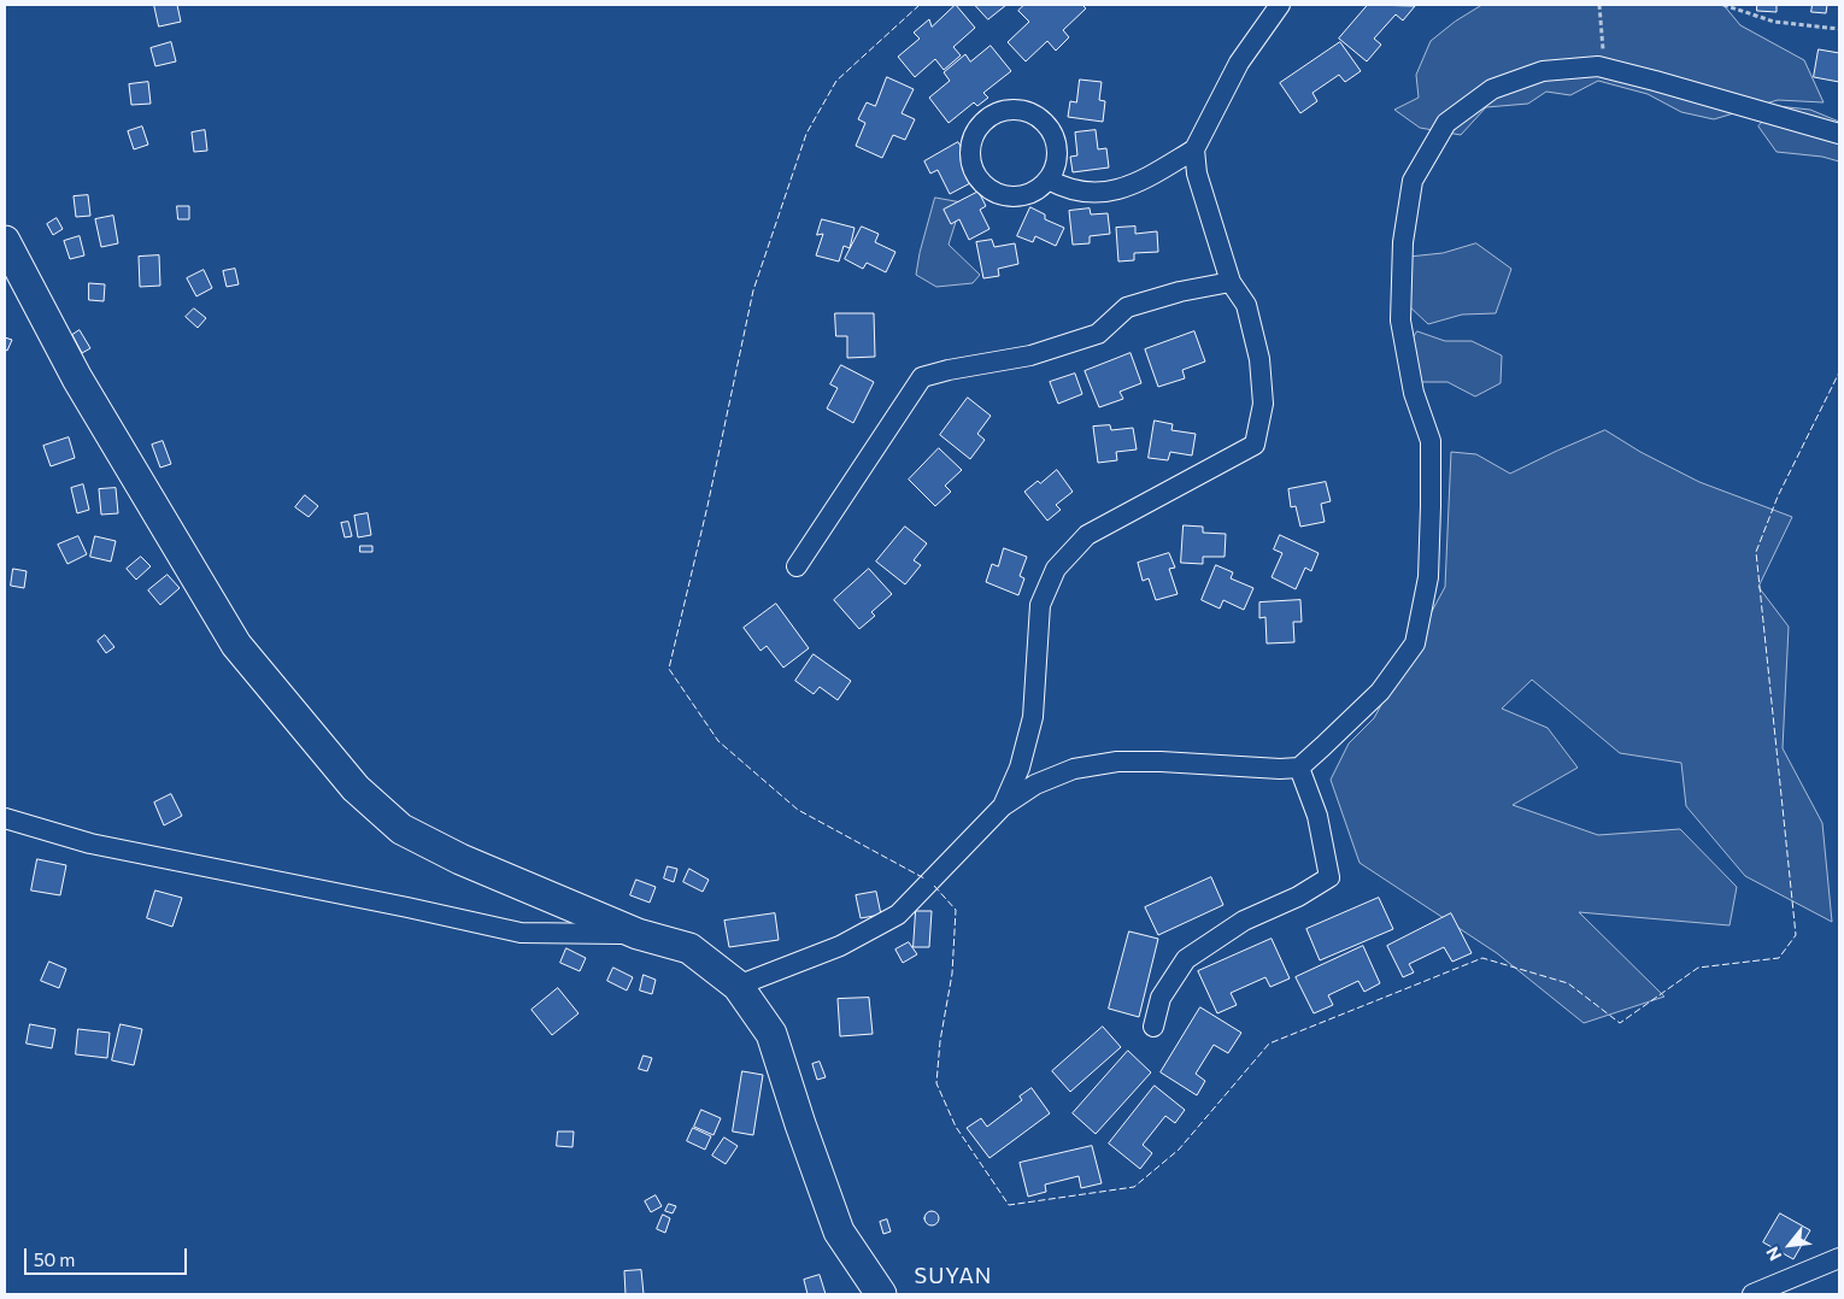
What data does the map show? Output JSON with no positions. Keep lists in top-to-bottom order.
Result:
{
  "districts": ["SUYAN"],
  "scale_bar": "50 m",
  "north": "bottom left"
}
